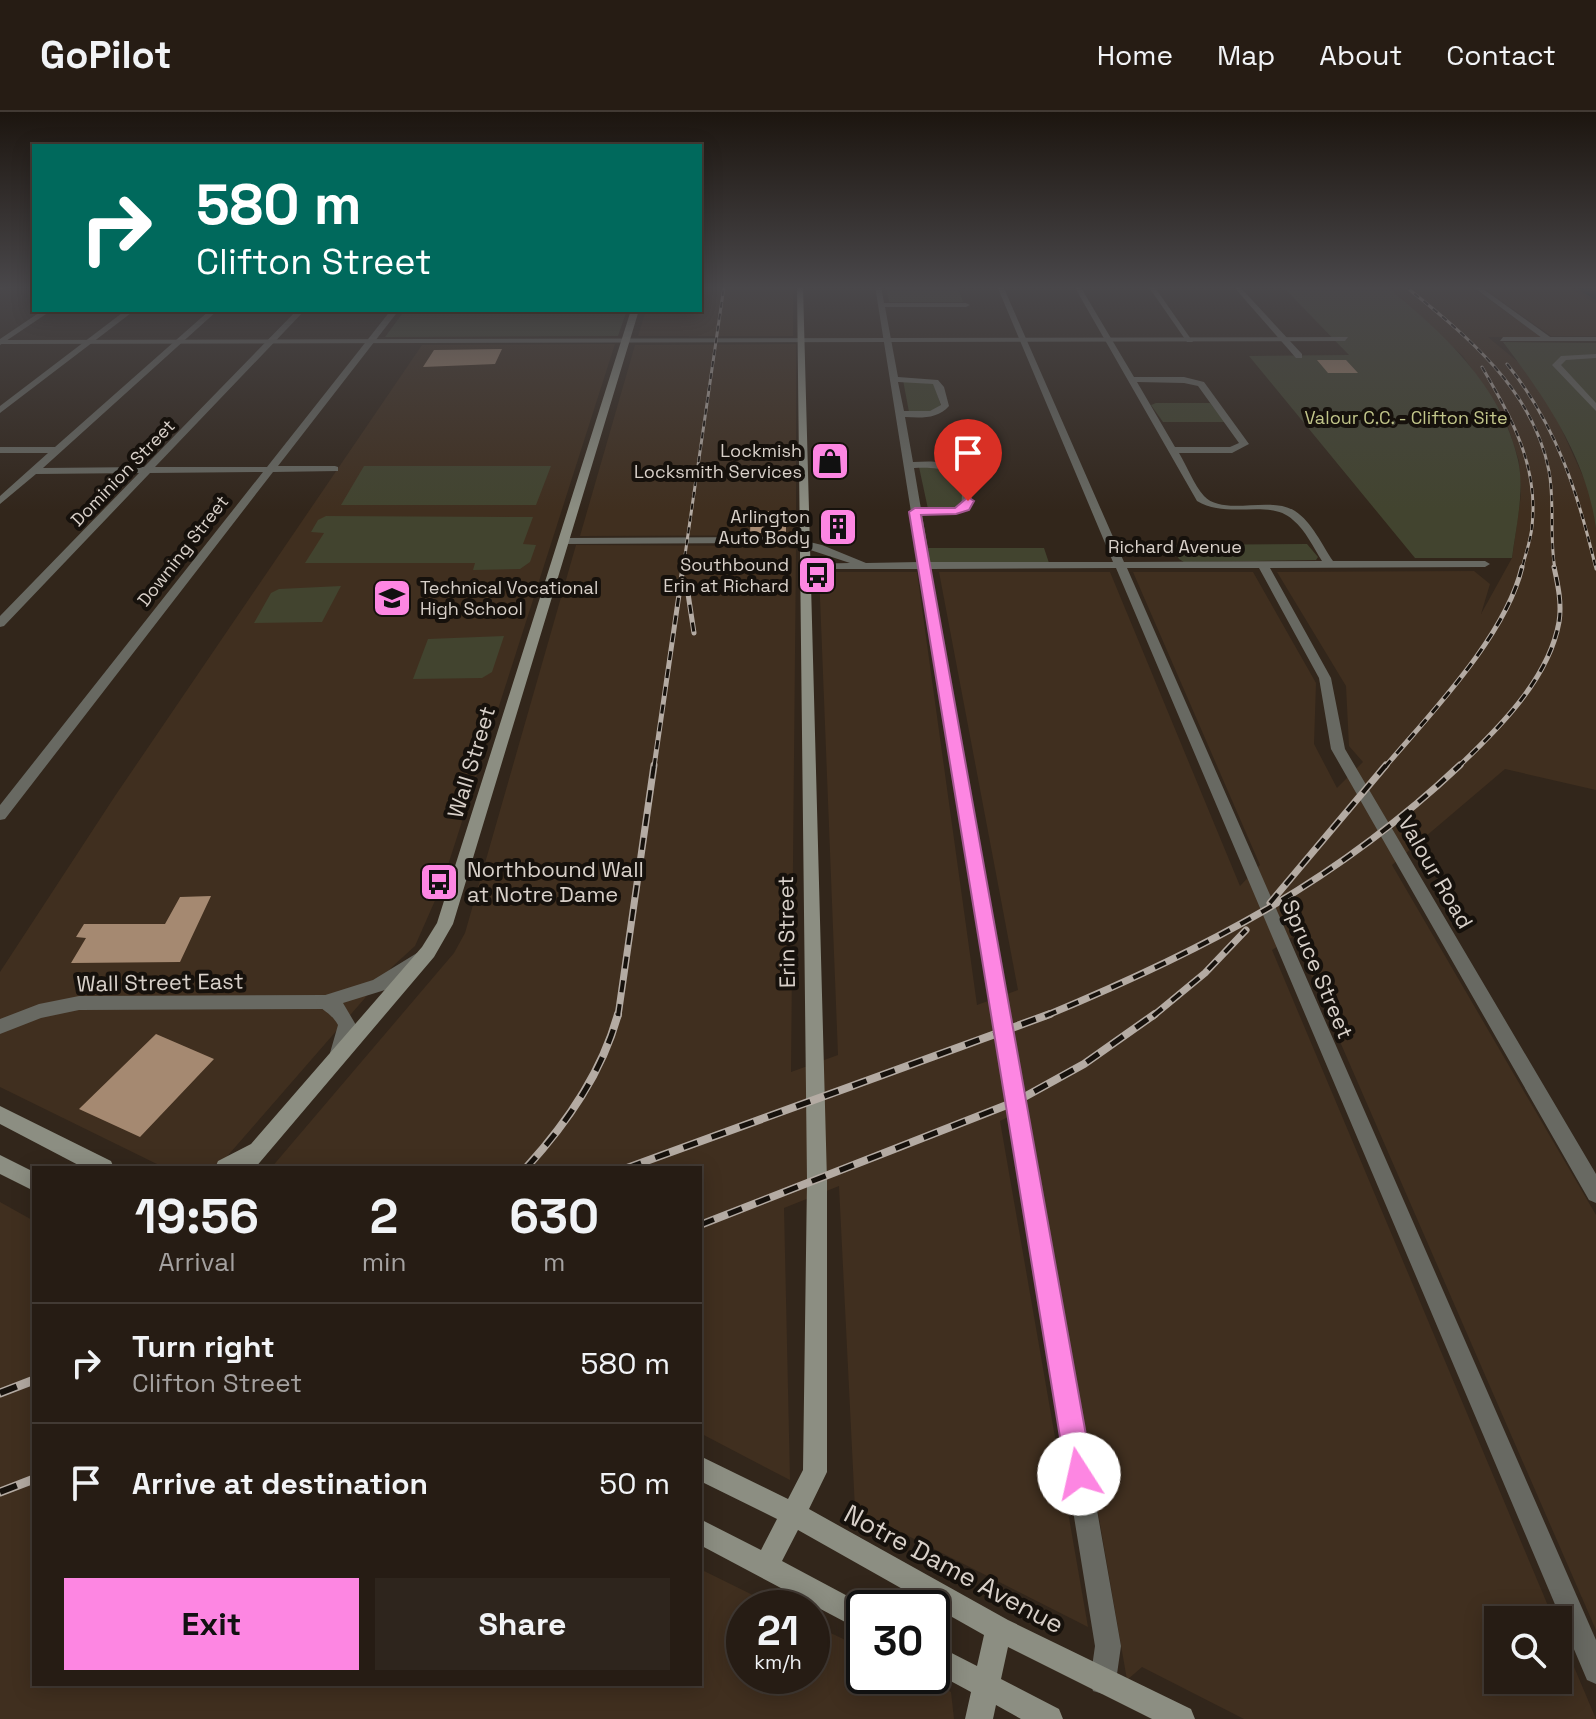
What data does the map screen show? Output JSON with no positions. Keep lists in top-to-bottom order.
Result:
{
  "streets": {
    "main road": ["Wall Street", "Erin Street", "Notre Dame Avenue"],
    "street": [
      "Dominion Street",
      "Richard Avenue",
      "Downing Street",
      "Valour Road",
      "Spruce Street",
      "Wall Street East"
    ]
  },
  "crossings": [
    ["Richard Avenue", "Wall Street"],
    ["Richard Avenue", "Valour Road"],
    ["Richard Avenue", "Erin Street"],
    ["Richard Avenue", "Spruce Street"],
    ["Wall Street", "Wall Street East"],
    ["Erin Street", "Notre Dame Avenue"]
  ],
  "parks": ["Valour C.C. - Clifton Site"],
  "places": {
    "shop": ["Lockmish Locksmith Services"],
    "building": ["Arlington Auto Body"],
    "bus stop": ["Southbound Erin at Richard", "Northbound Wall at Notre Dame"],
    "school or university": ["Technical Vocational High School"]
  },
  "page": {
    "header": "GoPilot",
    "nav": [
      "Home",
      "Map",
      "About",
      "Contact"
    ],
    "turn": ["580 m", "Clifton Street"],
    "eta": [
      "19:56",
      "Arrival",
      "2",
      "min",
      "630",
      "m"
    ],
    "list": [
      {
        "name": "Turn right",
        "note": "Clifton Street",
        "value": "580 m"
      },
      {
        "name": "Arrive at destination",
        "value": "50 m"
      }
    ],
    "buttons": ["Exit", "Share"],
    "speed": "21 km/h",
    "limit": "30"
  }
}
